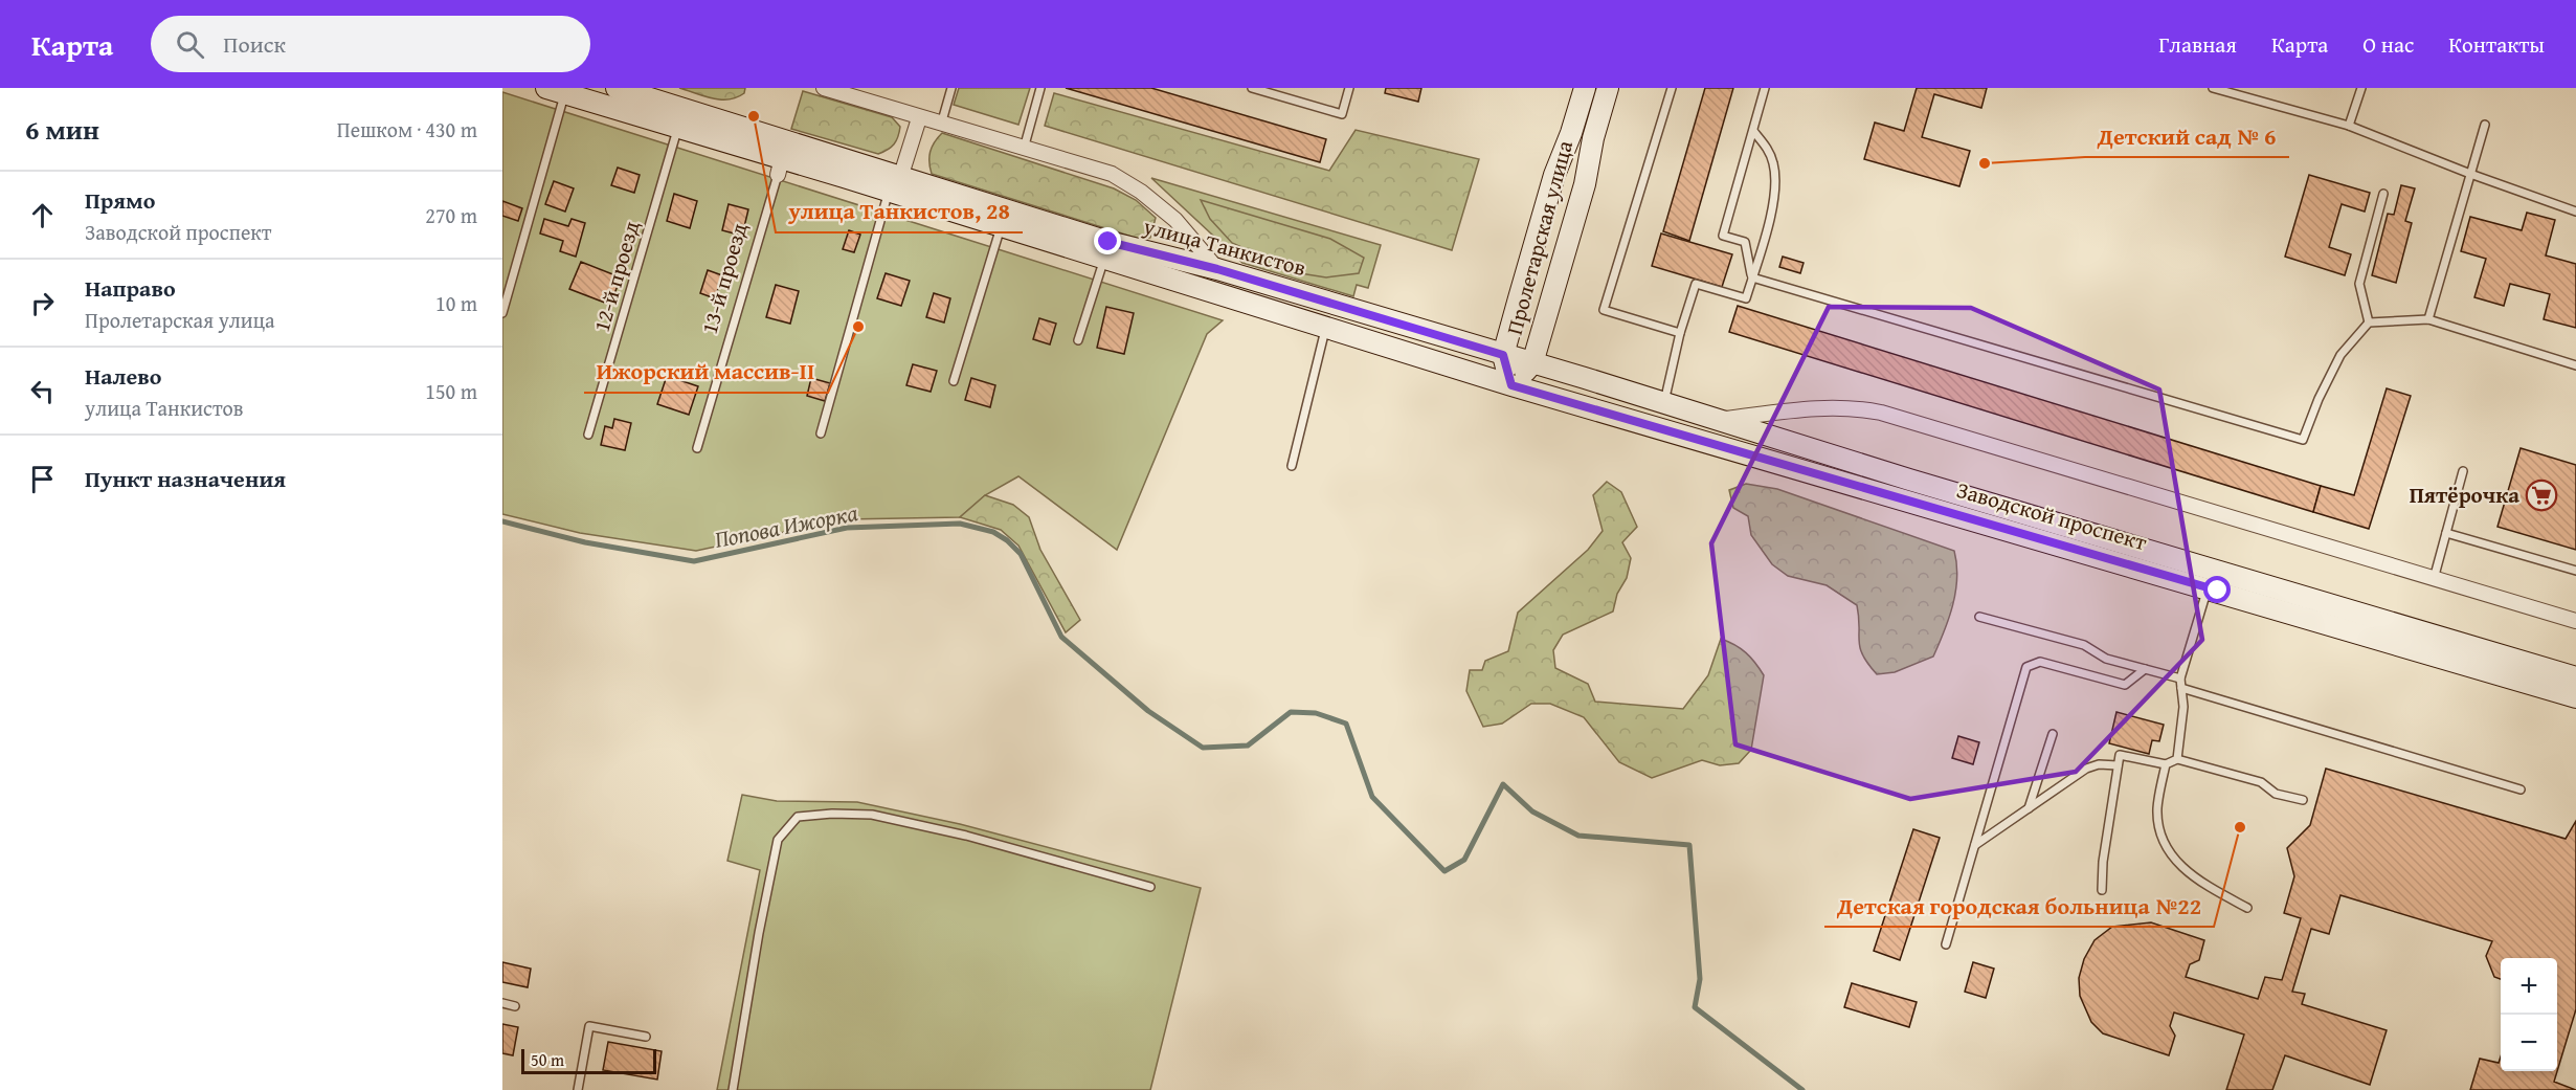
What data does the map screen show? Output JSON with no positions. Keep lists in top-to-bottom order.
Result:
{
  "streets": {
    "main road": ["Пролетарская улица", "улица Танкистов", "Заводской проспект"],
    "lane": ["12-й проезд", "13-й проезд"]
  },
  "crossings": [
    ["Пролетарская улица", "улица Танкистов"],
    ["Пролетарская улица", "Заводской проспект"],
    ["улица Танкистов", "12-й проезд"],
    ["улица Танкистов", "13-й проезд"],
    ["улица Танкистов", "Заводской проспект"]
  ],
  "water": ["Попова Ижорка"],
  "places": {
    "other": [
      "улица Танкистов, 28",
      "Детский сад № 6",
      "Ижорский массив-II",
      "Детская городская больница №22"
    ],
    "supermarket": ["Пятёрочка"]
  },
  "scale_bar": "50 m",
  "page": {
    "header": "Карта",
    "search": "Поиск",
    "nav": [
      "Главная",
      "Карта",
      "О нас",
      "Контакты"
    ],
    "heading": ["6 мин", "Пешком · 430 m"],
    "list": [
      ["Прямо", "Заводской проспект", "270 m"],
      ["Направо", "Пролетарская улица", "10 m"],
      ["Налево", "улица Танкистов", "150 m"],
      "Пункт назначения"
    ],
    "map_buttons": ["+", "−"],
    "scale": "50 m"
  }
}
